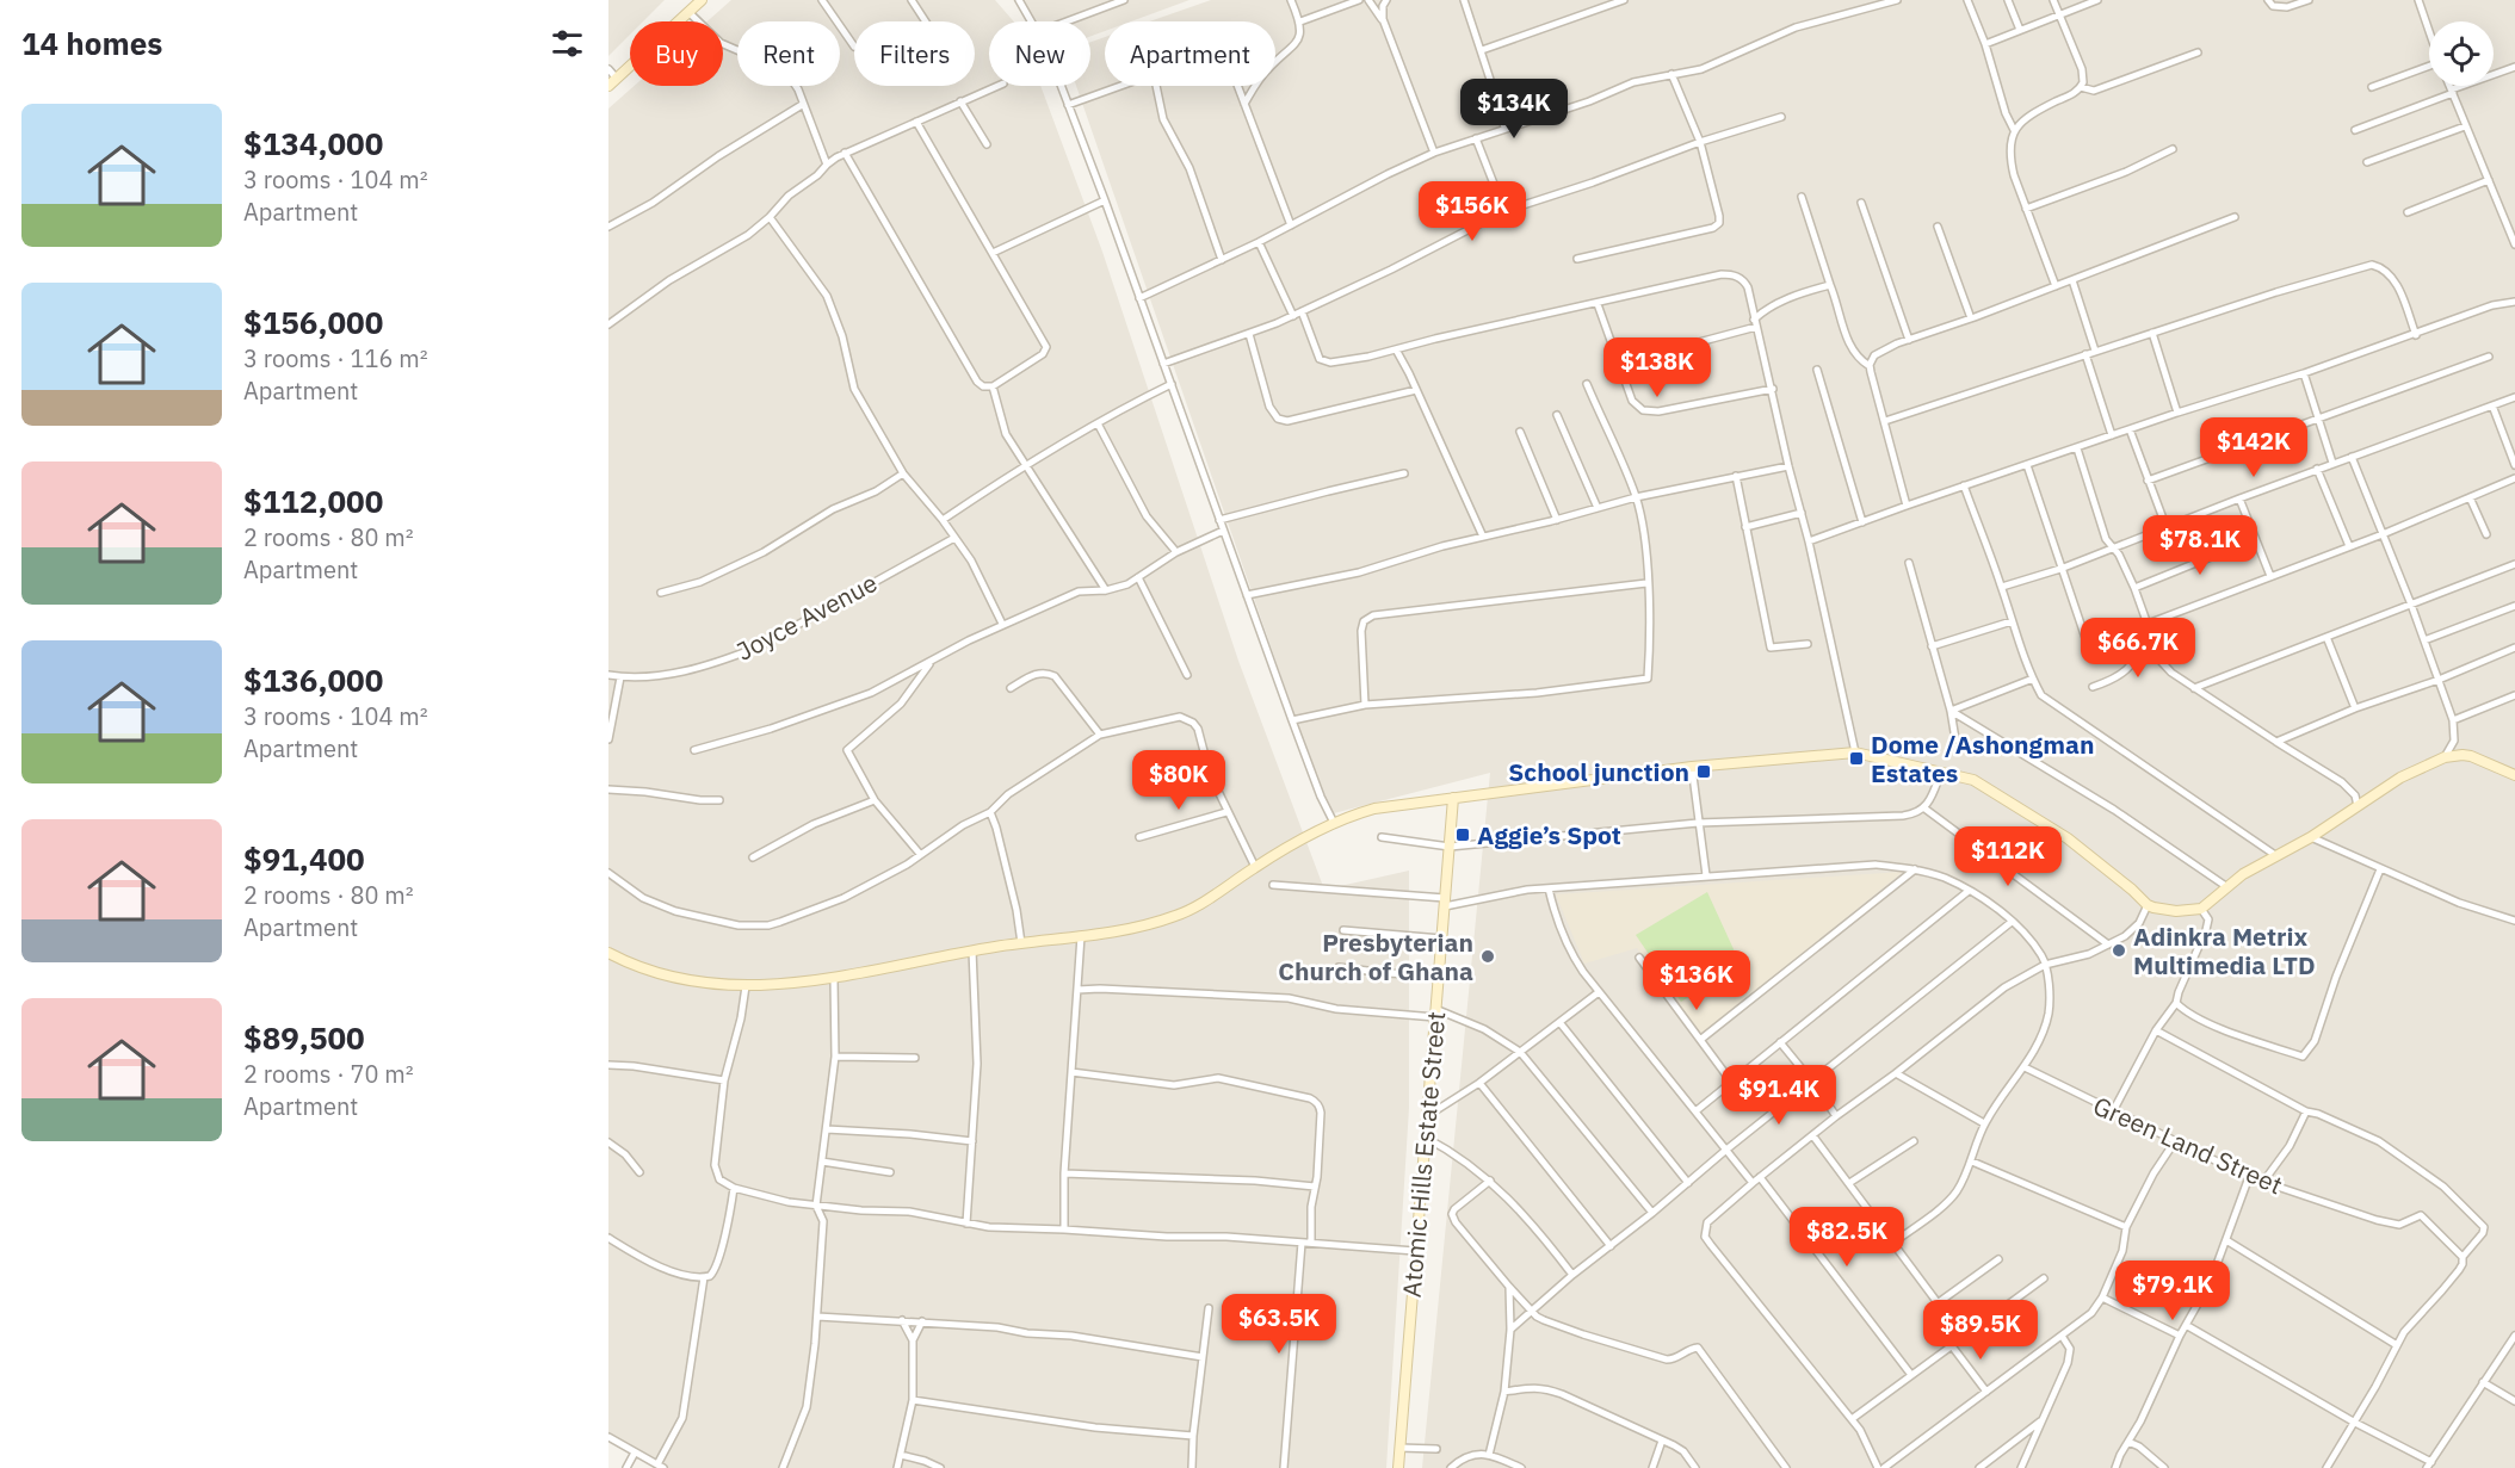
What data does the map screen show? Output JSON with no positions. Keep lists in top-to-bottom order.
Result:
{
  "streets": {
    "street": ["Joyce Avenue", "Green Land Street", "Atomic Hills Estate Street"]
  },
  "places": {
    "transit": ["Dome /Ashongman Estates", "School junction", "Aggie’s Spot"],
    "other": ["Adinkra Metrix Multimedia LTD", "Presbyterian Church of Ghana"]
  },
  "page": {
    "heading": "14 homes",
    "chip": [
      "Buy",
      "Rent",
      "Filters",
      "New",
      "Apartment"
    ],
    "price": [
      "$134K",
      "$156K",
      "$138K",
      "$142K",
      "$78.1K",
      "$66.7K",
      "$80K",
      "$112K",
      "$136K",
      "$91.4K",
      "$82.5K",
      "$79.1K",
      "$63.5K",
      "$89.5K"
    ],
    "list": [
      {
        "name": "$134,000",
        "note": "3 rooms · 104 m² · Apartment"
      },
      {
        "name": "$156,000",
        "note": "3 rooms · 116 m² · Apartment"
      },
      {
        "name": "$112,000",
        "note": "2 rooms · 80 m² · Apartment"
      },
      {
        "name": "$136,000",
        "note": "3 rooms · 104 m² · Apartment"
      },
      {
        "name": "$91,400",
        "note": "2 rooms · 80 m² · Apartment"
      },
      {
        "name": "$89,500",
        "note": "2 rooms · 70 m² · Apartment"
      }
    ]
  }
}
